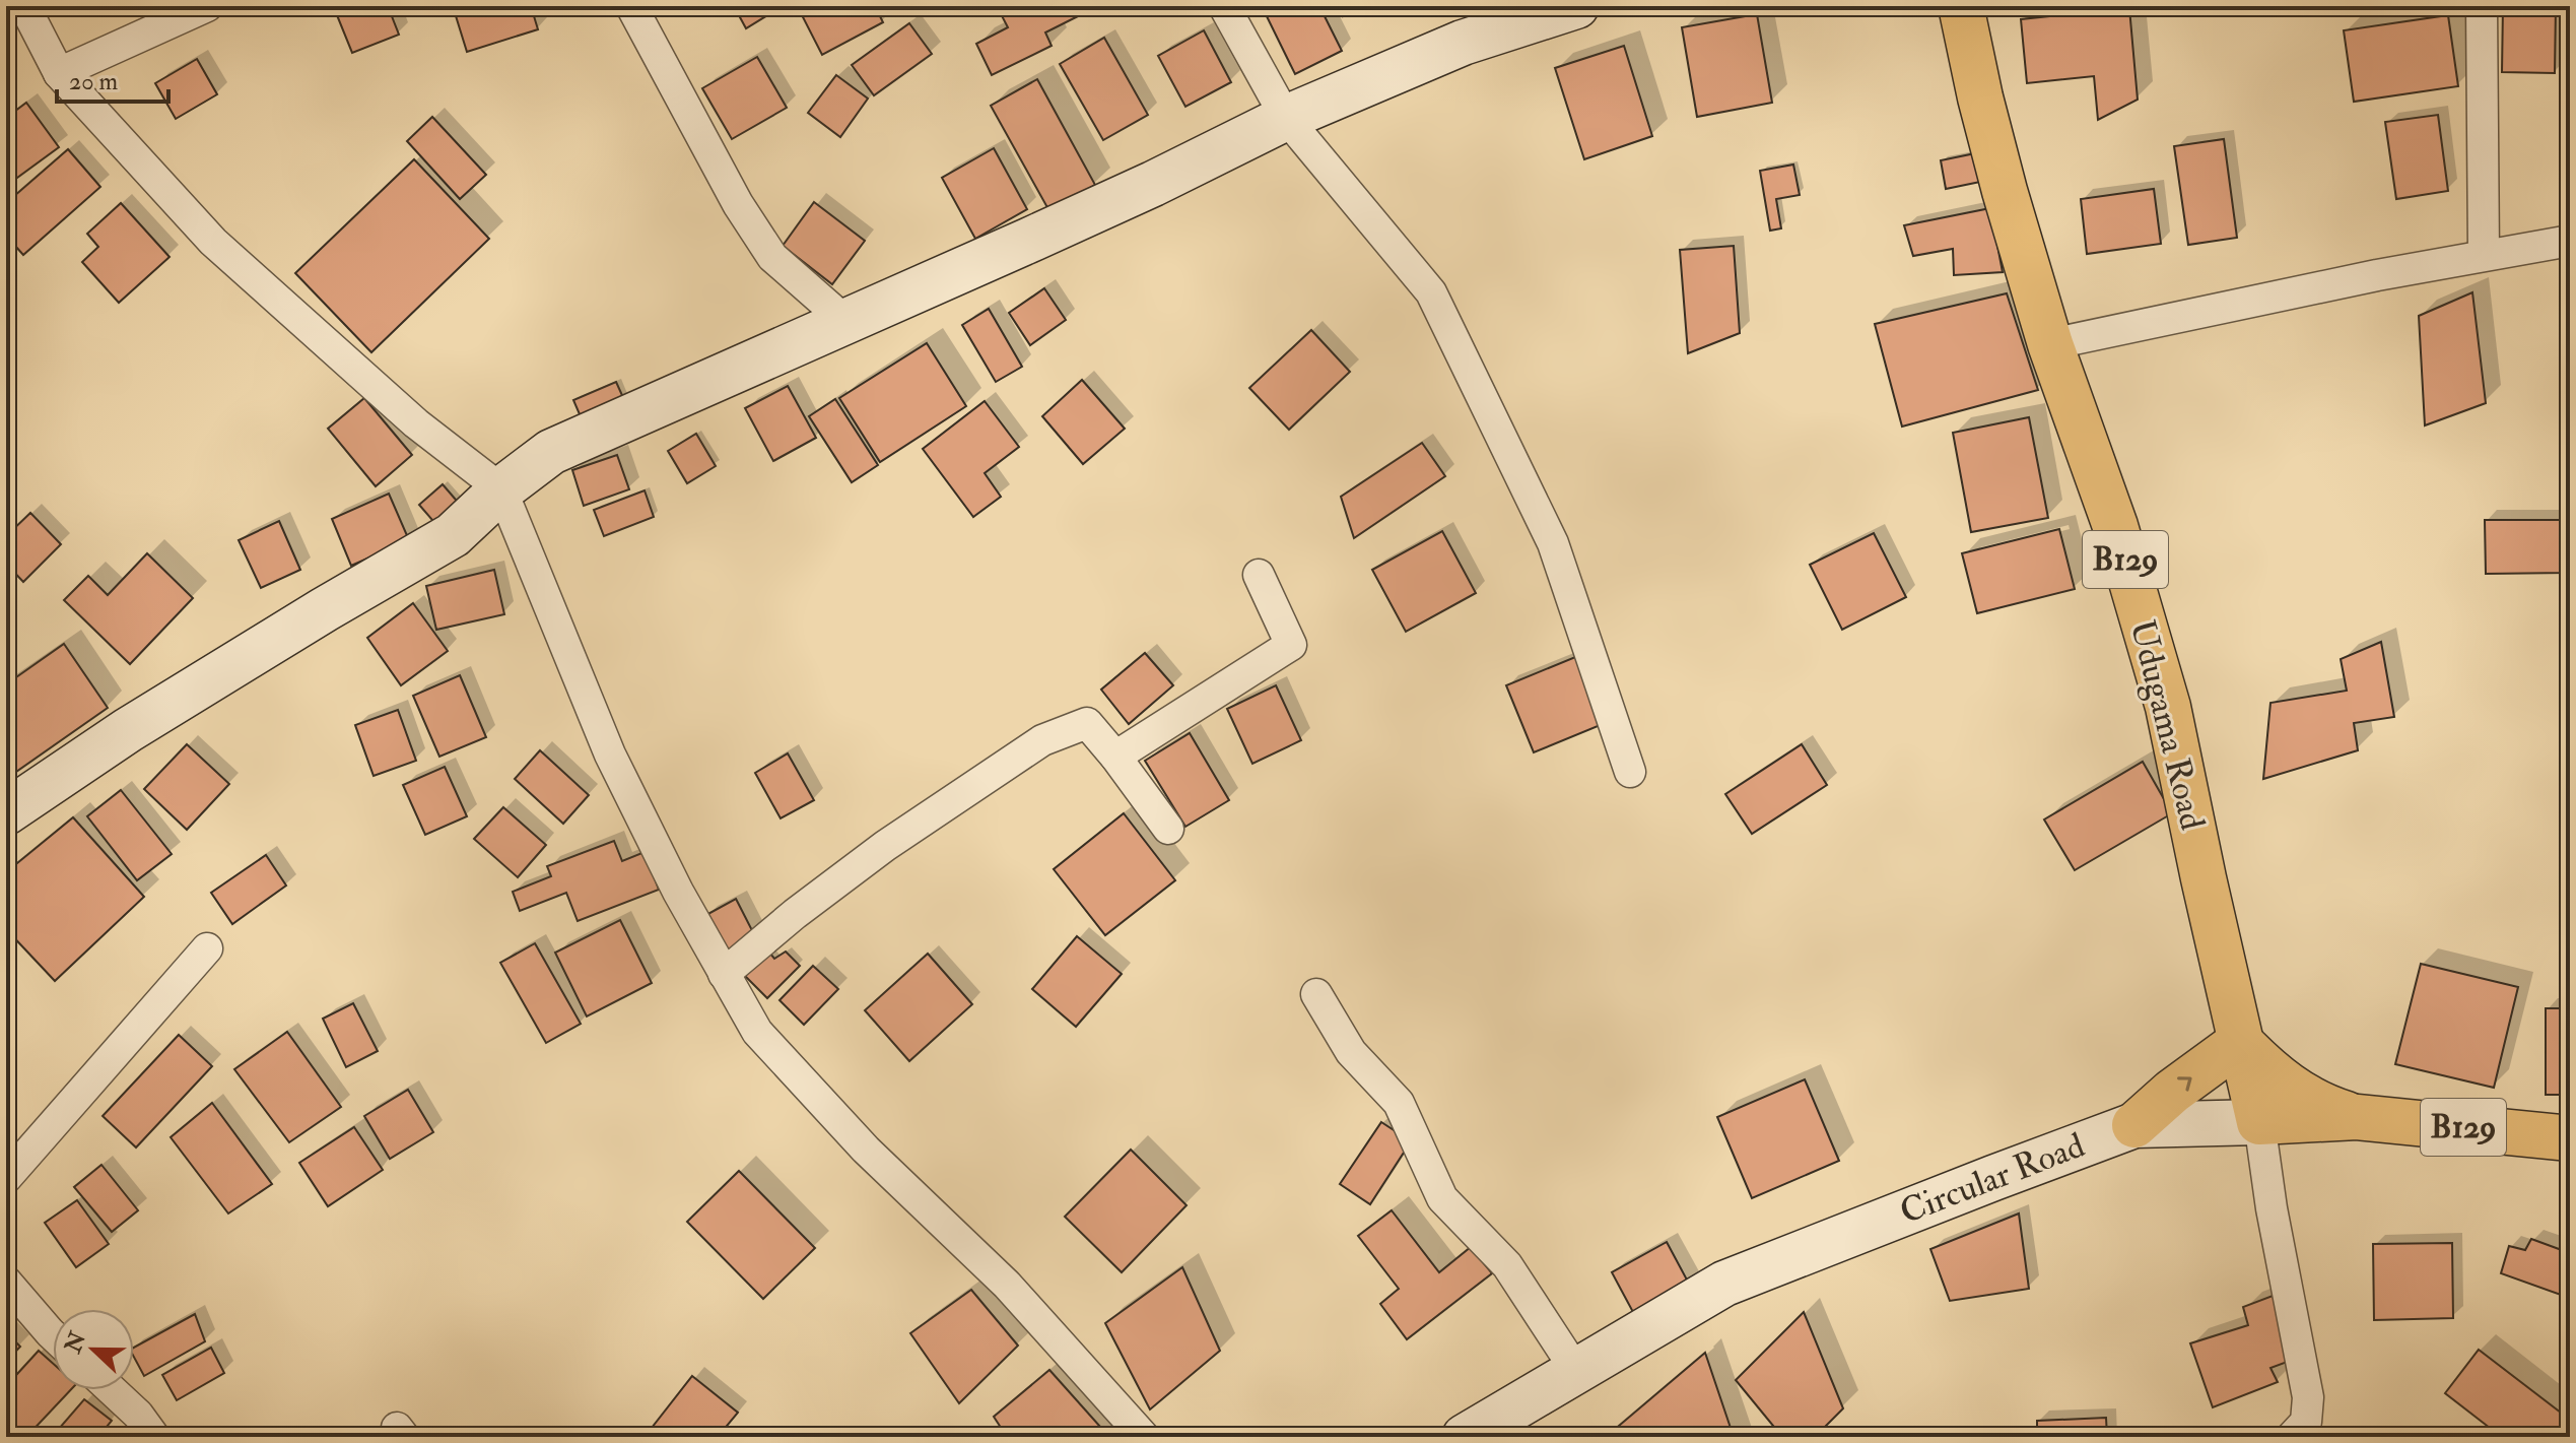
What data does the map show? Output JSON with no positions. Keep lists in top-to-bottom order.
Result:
{
  "streets": {
    "main road": ["B129", "Udugama Road", "Circular Road"]
  },
  "crossings": [
    ["Udugama Road", "Circular Road"]
  ],
  "scale_bar": "20 m",
  "north": "left"
}
